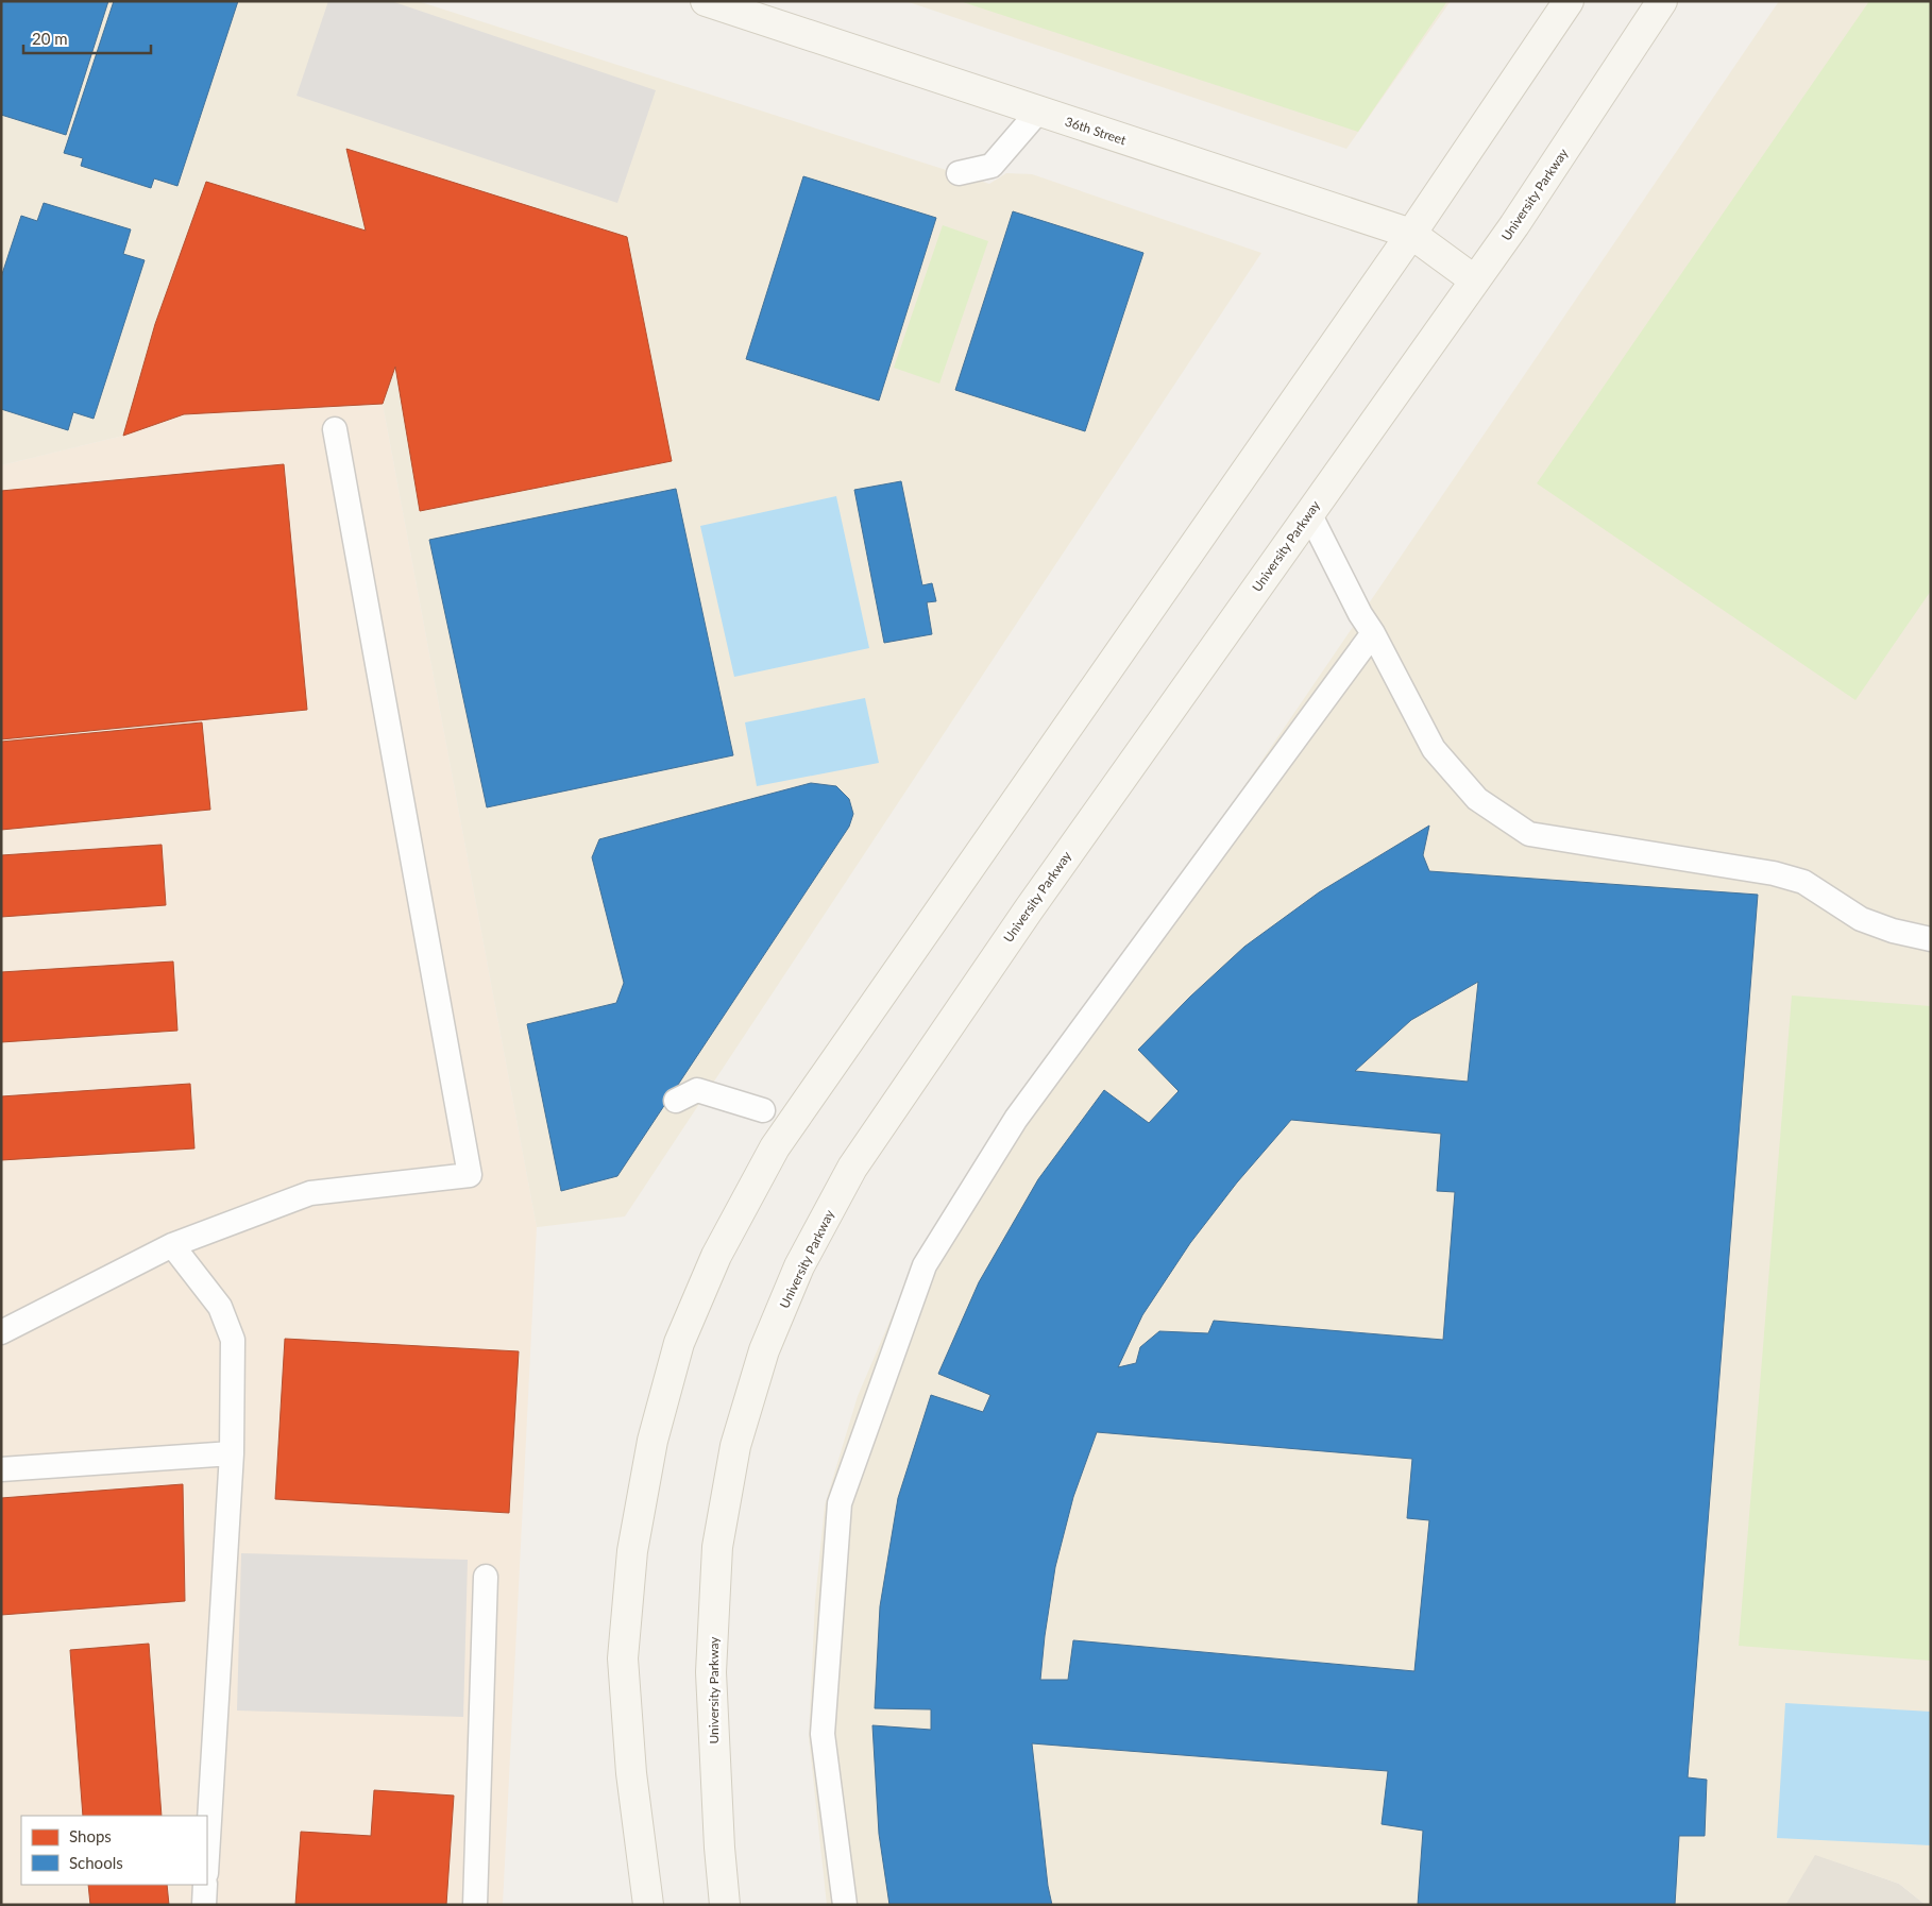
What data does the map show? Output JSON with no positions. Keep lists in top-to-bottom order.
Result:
{
  "streets": {
    "main road": ["36th Street", "University Parkway"]
  },
  "crossings": [
    ["36th Street", "University Parkway"]
  ],
  "legend": ["Shops", "Schools"],
  "scale_bar": "20 m"
}
